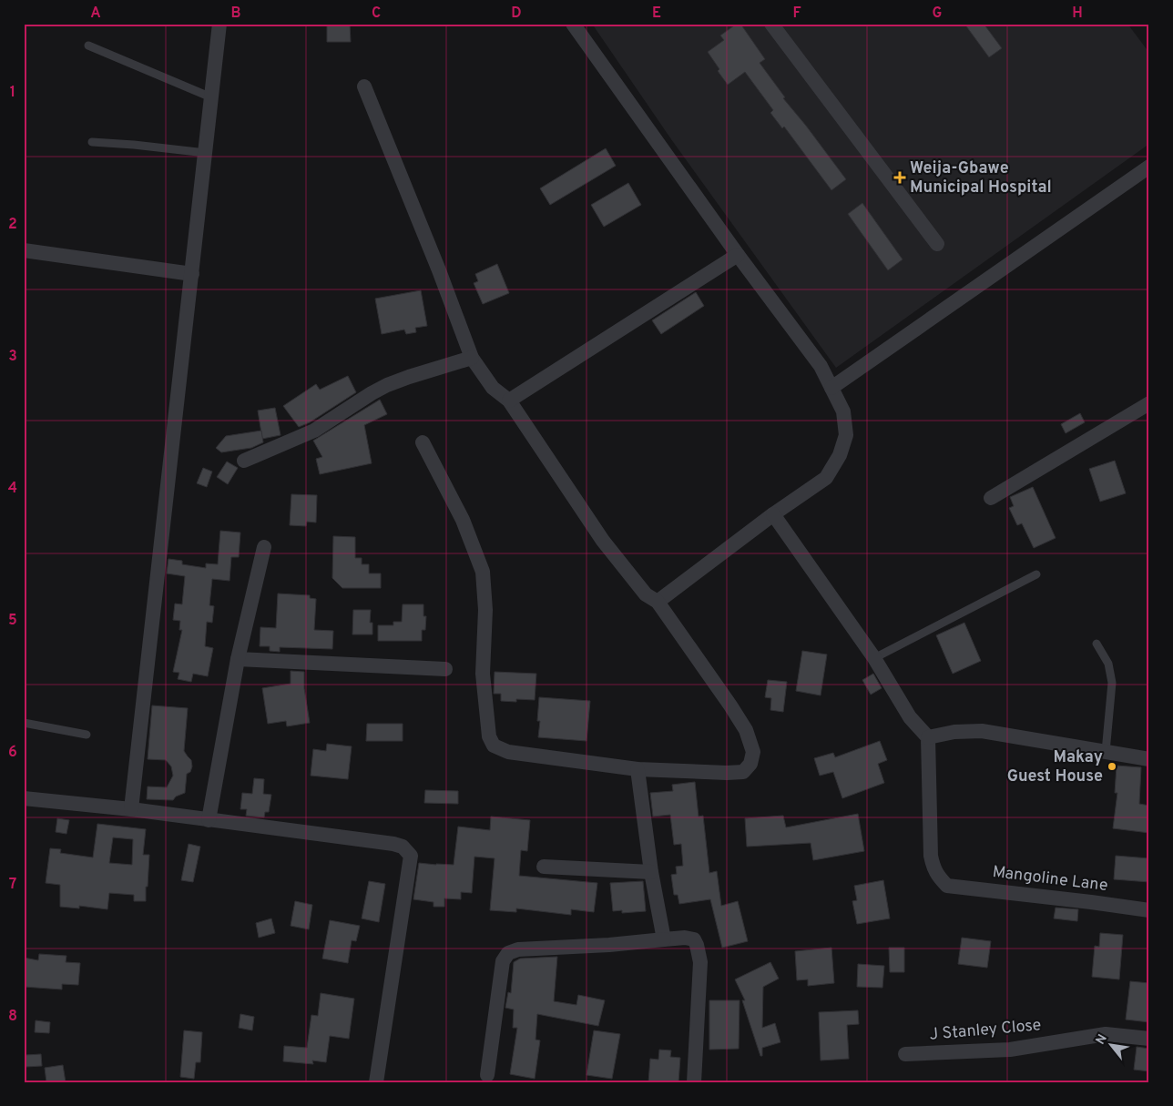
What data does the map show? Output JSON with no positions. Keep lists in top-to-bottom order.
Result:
{
  "streets": {
    "street": ["Mangoline Lane", "J Stanley Close"]
  },
  "places": {
    "health": ["Weija-Gbawe Municipal Hospital"],
    "other": ["Makay Guest House"]
  },
  "north": "top left",
  "grid": {
    "columns": [
      "A",
      "B",
      "C",
      "D",
      "E",
      "F",
      "G",
      "H"
    ],
    "rows": [
      "1",
      "2",
      "3",
      "4",
      "5",
      "6",
      "7",
      "8"
    ]
  }
}
